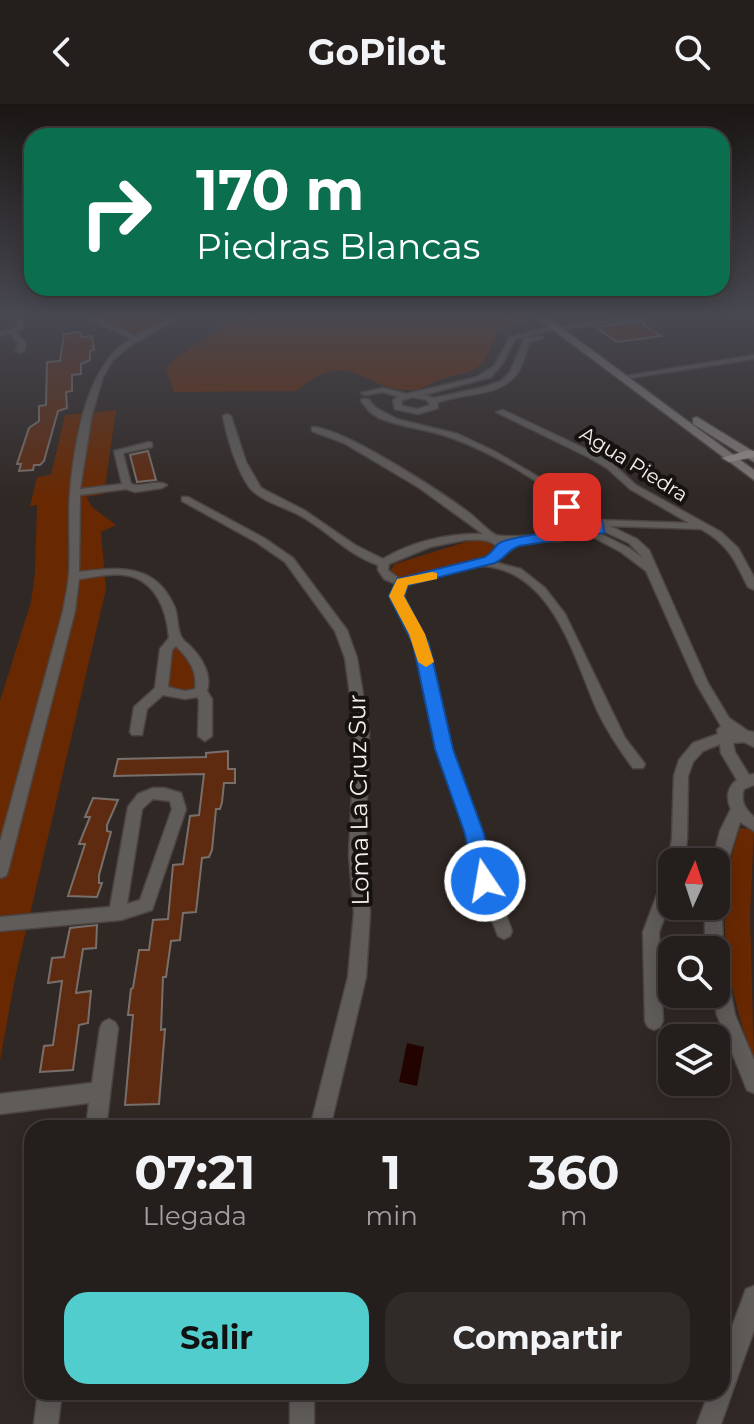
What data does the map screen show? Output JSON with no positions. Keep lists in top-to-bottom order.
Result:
{
  "streets": {
    "street": ["Agua Piedra", "Loma La Cruz Sur"]
  },
  "north": "top",
  "page": {
    "header": "GoPilot",
    "turn": ["170 m", "Piedras Blancas"],
    "eta": [
      "07:21",
      "Llegada",
      "1",
      "min",
      "360",
      "m"
    ],
    "buttons": ["Salir", "Compartir"]
  }
}
